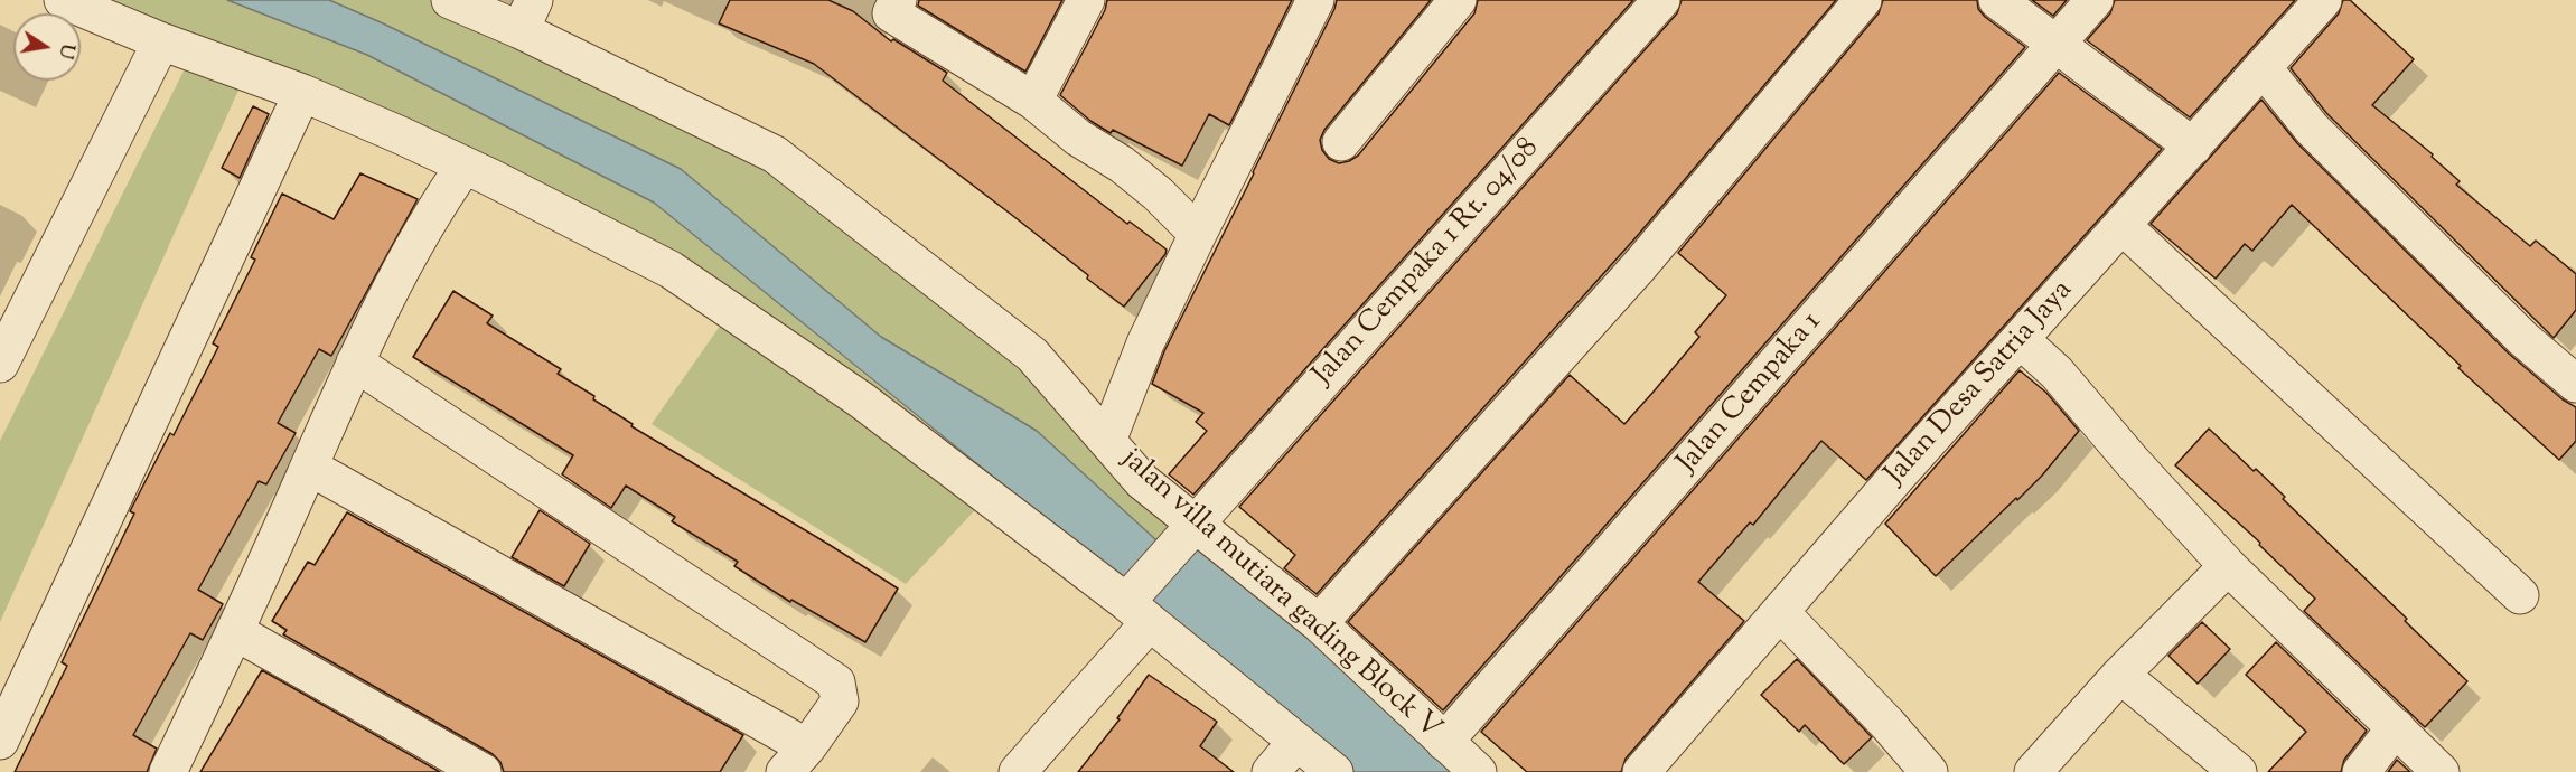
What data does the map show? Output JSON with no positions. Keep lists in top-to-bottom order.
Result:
{
  "streets": {
    "street": [
      "Jalan Cempaka 1 Rt. 04/08",
      "Jalan Desa Satria Jaya",
      "Jalan Cempaka 1",
      "jalan villa mutiara gading Block V"
    ]
  },
  "crossings": [
    ["Jalan Cempaka 1 Rt. 04/08", "jalan villa mutiara gading Block V"],
    ["Jalan Cempaka 1", "jalan villa mutiara gading Block V"]
  ],
  "north": "right"
}
